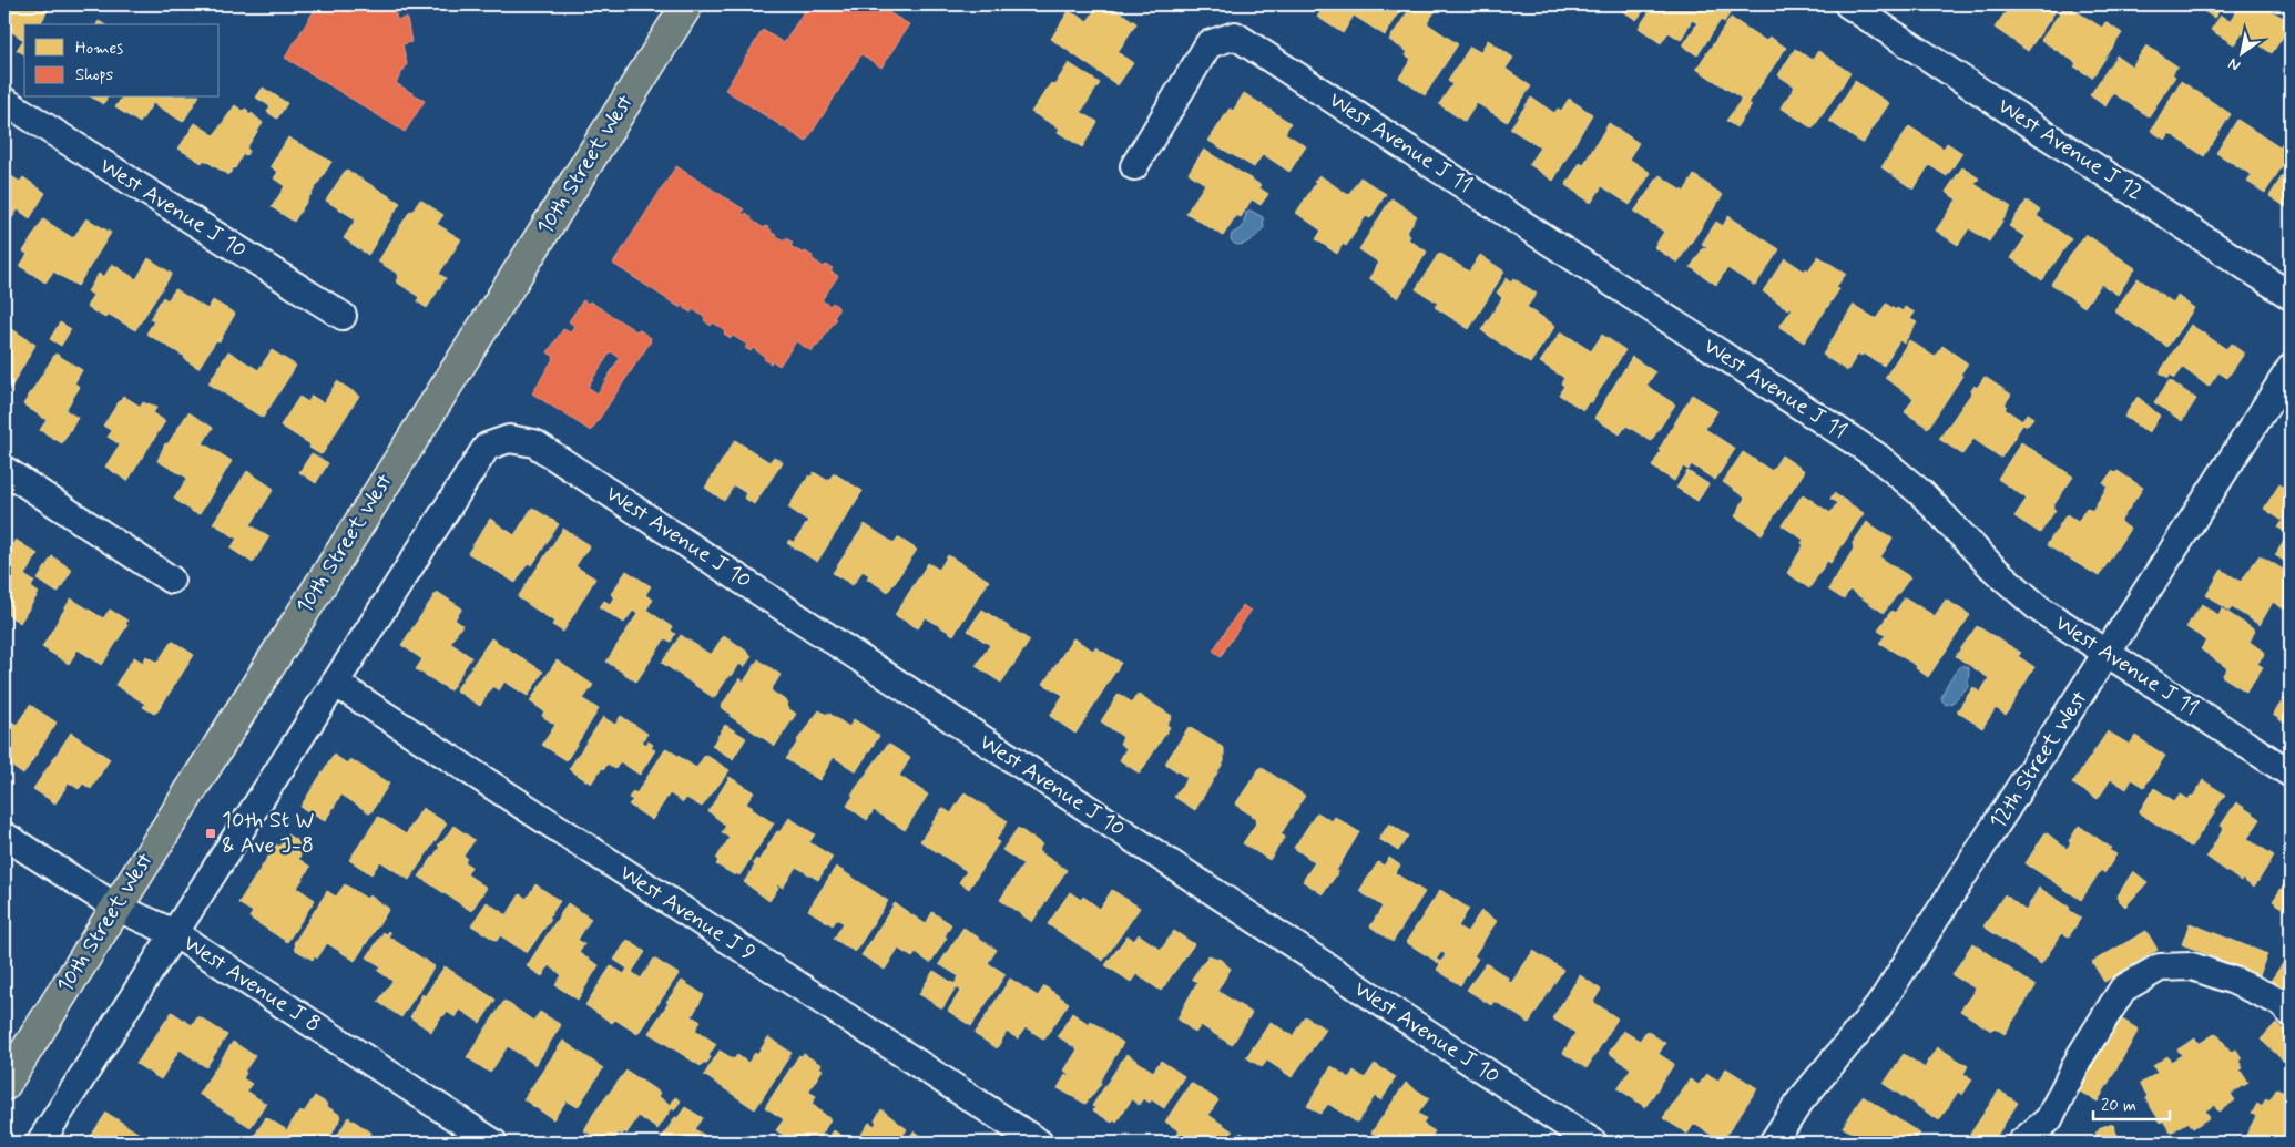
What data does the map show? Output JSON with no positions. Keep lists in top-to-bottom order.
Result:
{
  "streets": {
    "main road": ["10th Street West"],
    "street": [
      "West Avenue J 11",
      "West Avenue J 12",
      "West Avenue J 10",
      "12th Street West",
      "West Avenue J 9",
      "West Avenue J 8"
    ]
  },
  "crossings": [
    ["West Avenue J 11", "12th Street West"],
    ["10th Street West", "West Avenue J 8"],
    ["West Avenue J 10", "West Avenue J 9"]
  ],
  "places": {
    "transit": ["10th St W & Ave J-8"]
  },
  "legend": ["Homes", "Shops"],
  "scale_bar": "20 m",
  "north": "bottom left"
}
